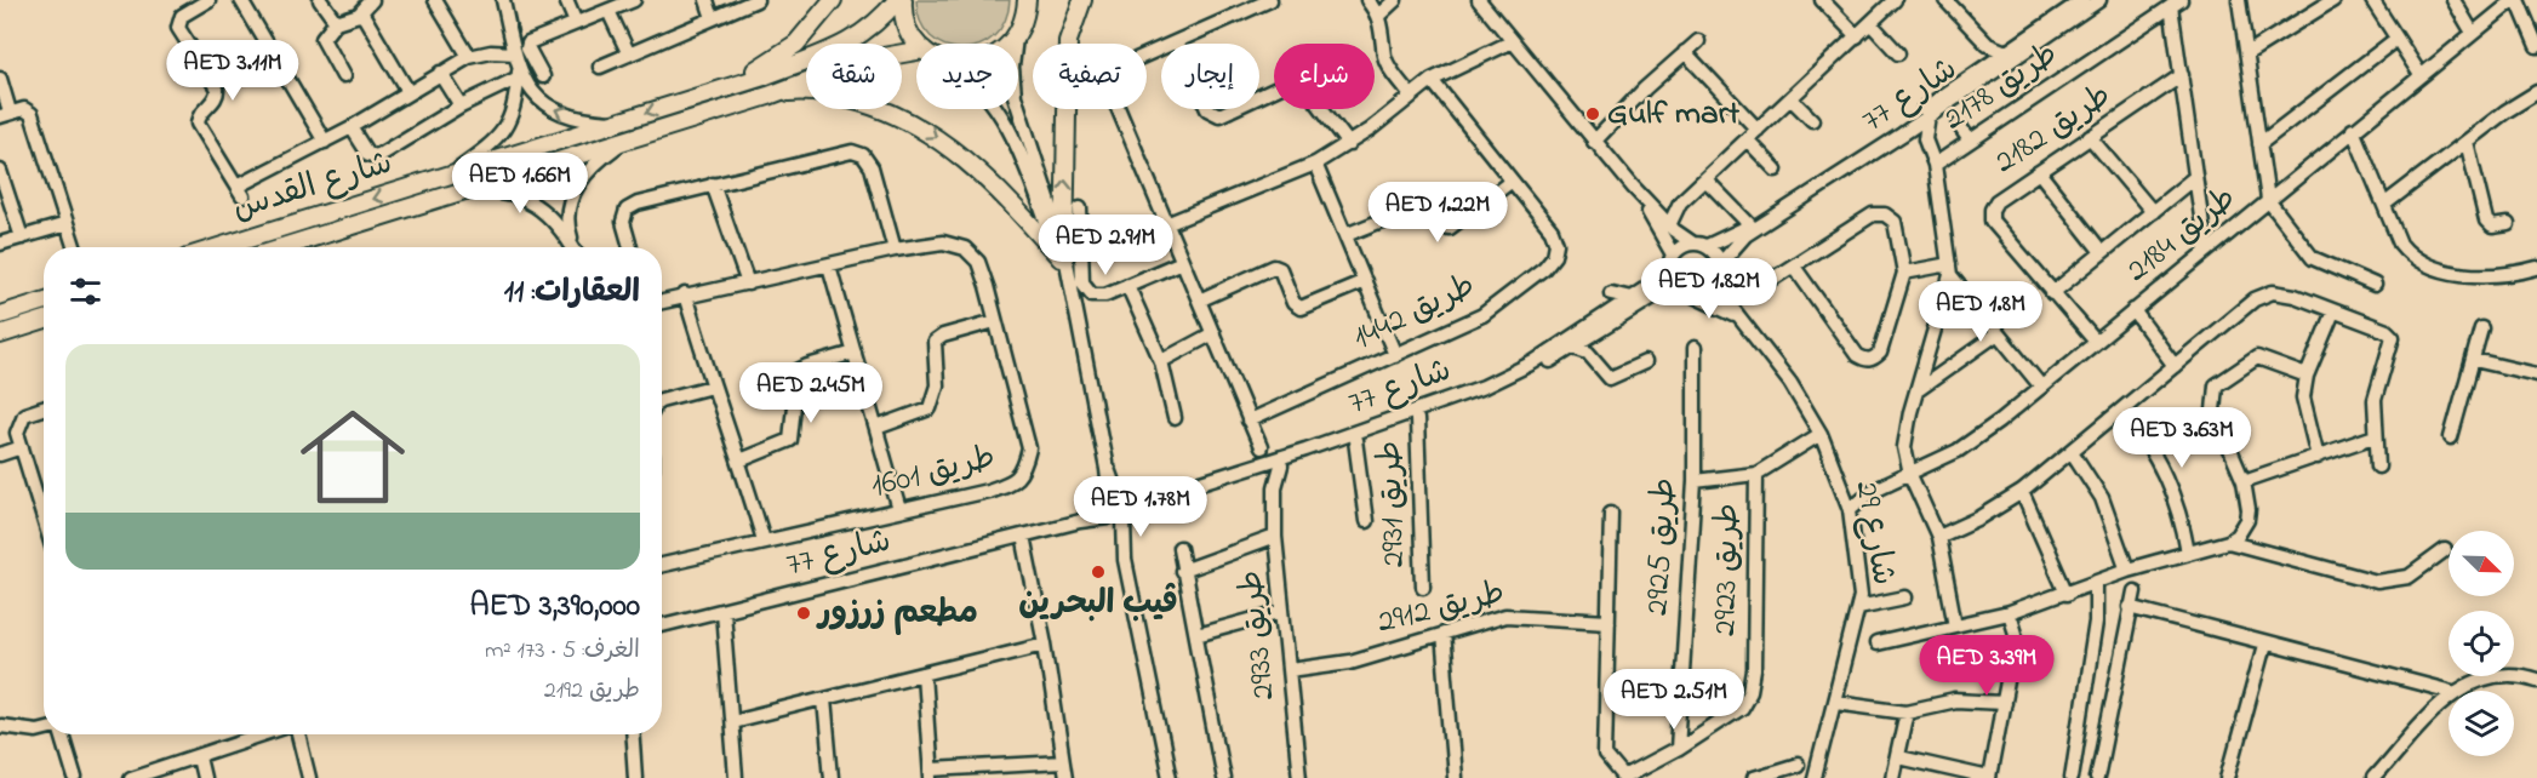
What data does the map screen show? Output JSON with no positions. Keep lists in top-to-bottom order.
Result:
{
  "streets": {
    "main road": ["شارع القدس"],
    "street": [
      "طريق 2178",
      "شارع 77",
      "طريق 2182",
      "طريق 2184",
      "طريق 1442",
      "طريق 1601",
      "طريق 2931",
      "شارع 29",
      "طريق 2925",
      "طريق 2923",
      "طريق 2912",
      "طريق 2933"
    ]
  },
  "crossings": [
    ["طريق 2178", "طريق 2182"],
    ["طريق 2178", "طريق 2184"],
    ["شارع 77", "طريق 2931"],
    ["شارع 77", "شارع 29"],
    ["شارع 77", "طريق 2933"],
    ["طريق 2182", "طريق 2184"],
    ["طريق 2184", "شارع 29"],
    ["شارع 29", "طريق 2923"],
    ["طريق 2925", "طريق 2923"],
    ["طريق 2912", "طريق 2933"]
  ],
  "places": ["Gulf mart", "ڤيب البحرين", "مطعم زرزور"],
  "north": "bottom right",
  "page": {
    "price": [
      "AED 3.11M",
      "AED 1.66M",
      "AED 1.22M",
      "AED 2.91M",
      "AED 1.82M",
      "AED 1.8M",
      "AED 2.45M",
      "AED 3.63M",
      "AED 1.78M",
      "AED 3.39M",
      "AED 2.51M"
    ],
    "chip": [
      "شراء",
      "إيجار",
      "تصفية",
      "جديد",
      "شقة"
    ],
    "heading": "العقارات: 11",
    "list": [
      {
        "name": "AED 3,390,000",
        "note": "الغرف: 5 · 173 m² · طريق 2192"
      }
    ]
  }
}
